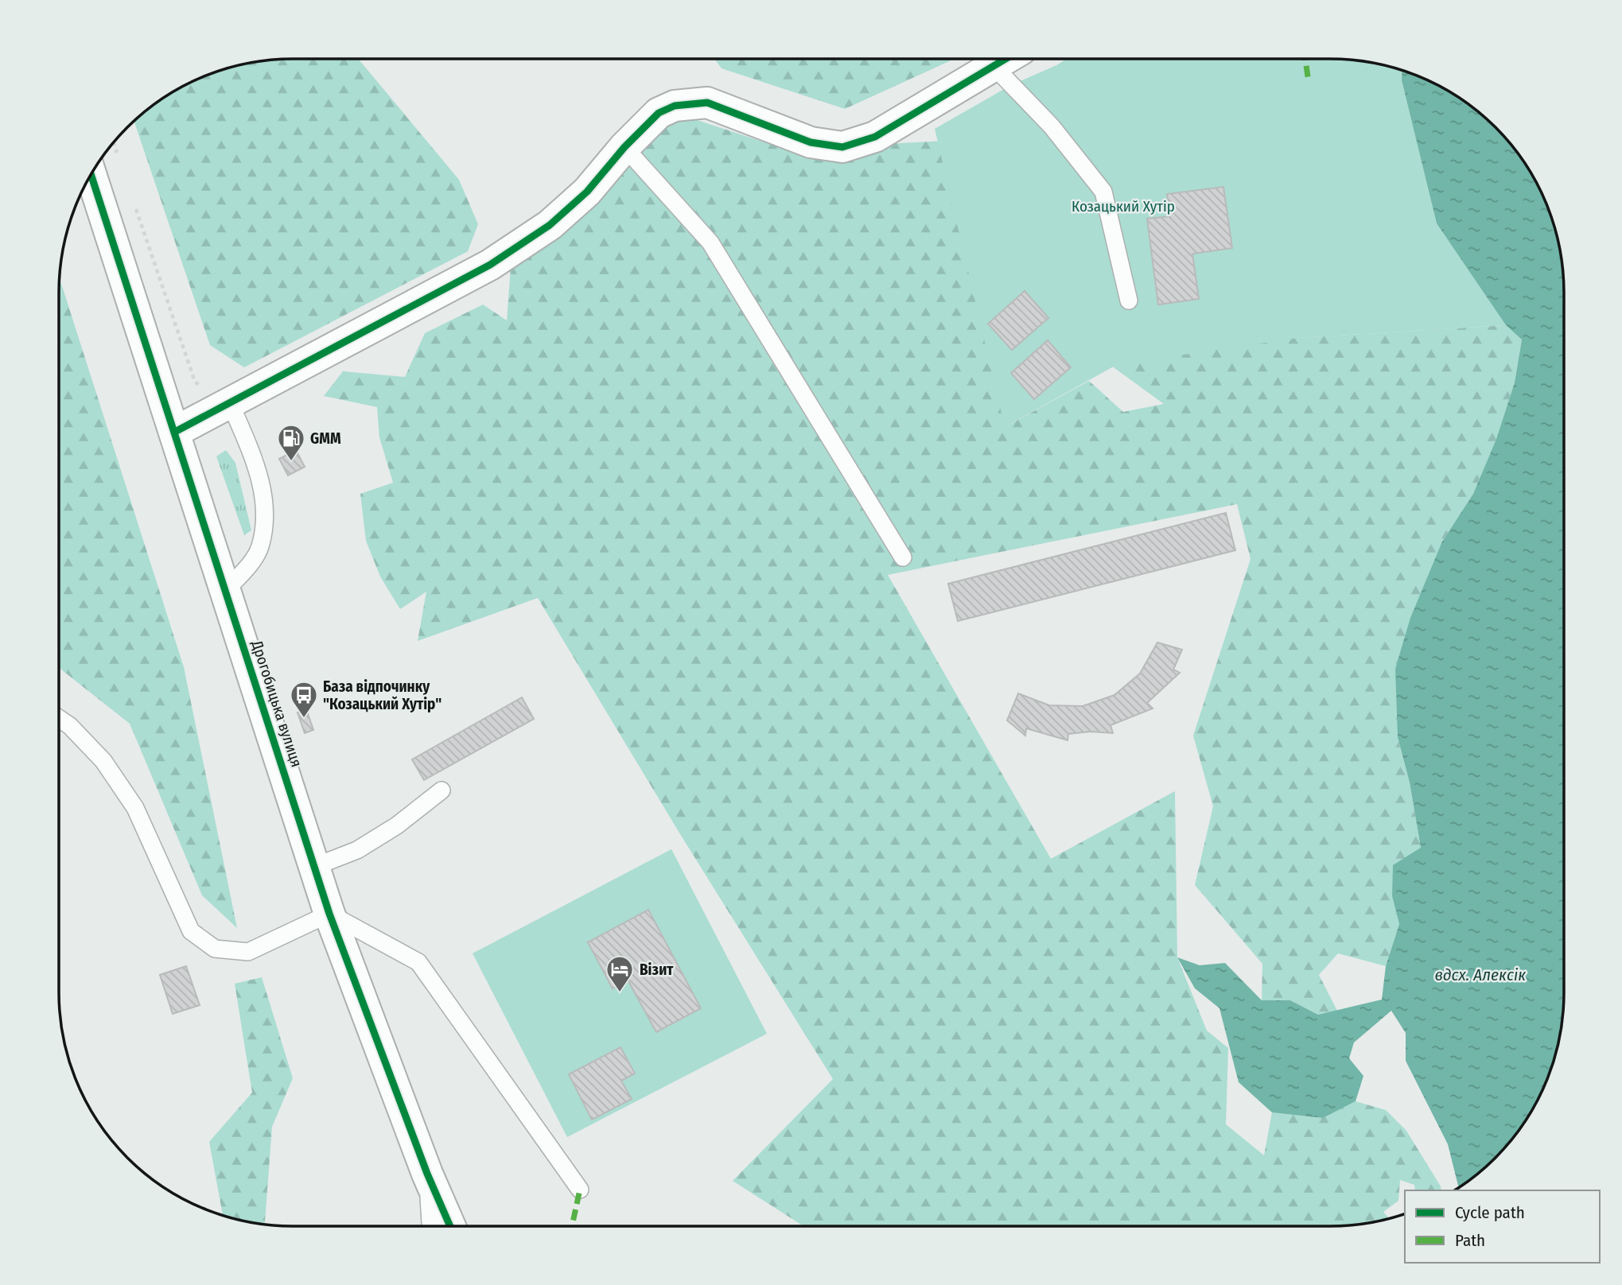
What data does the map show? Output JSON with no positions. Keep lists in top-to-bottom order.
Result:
{
  "streets": {
    "main road": ["Дрогобицька вулиця"]
  },
  "water": ["вдсх. Алексік"],
  "parks": ["Козацький Хутір"],
  "places": {
    "fuel station": ["GMM"],
    "bus stop": ["База відпочинку \"Козацький Хутір\""],
    "hotel": ["Візит"]
  },
  "legend": ["Cycle path", "Path"]
}
